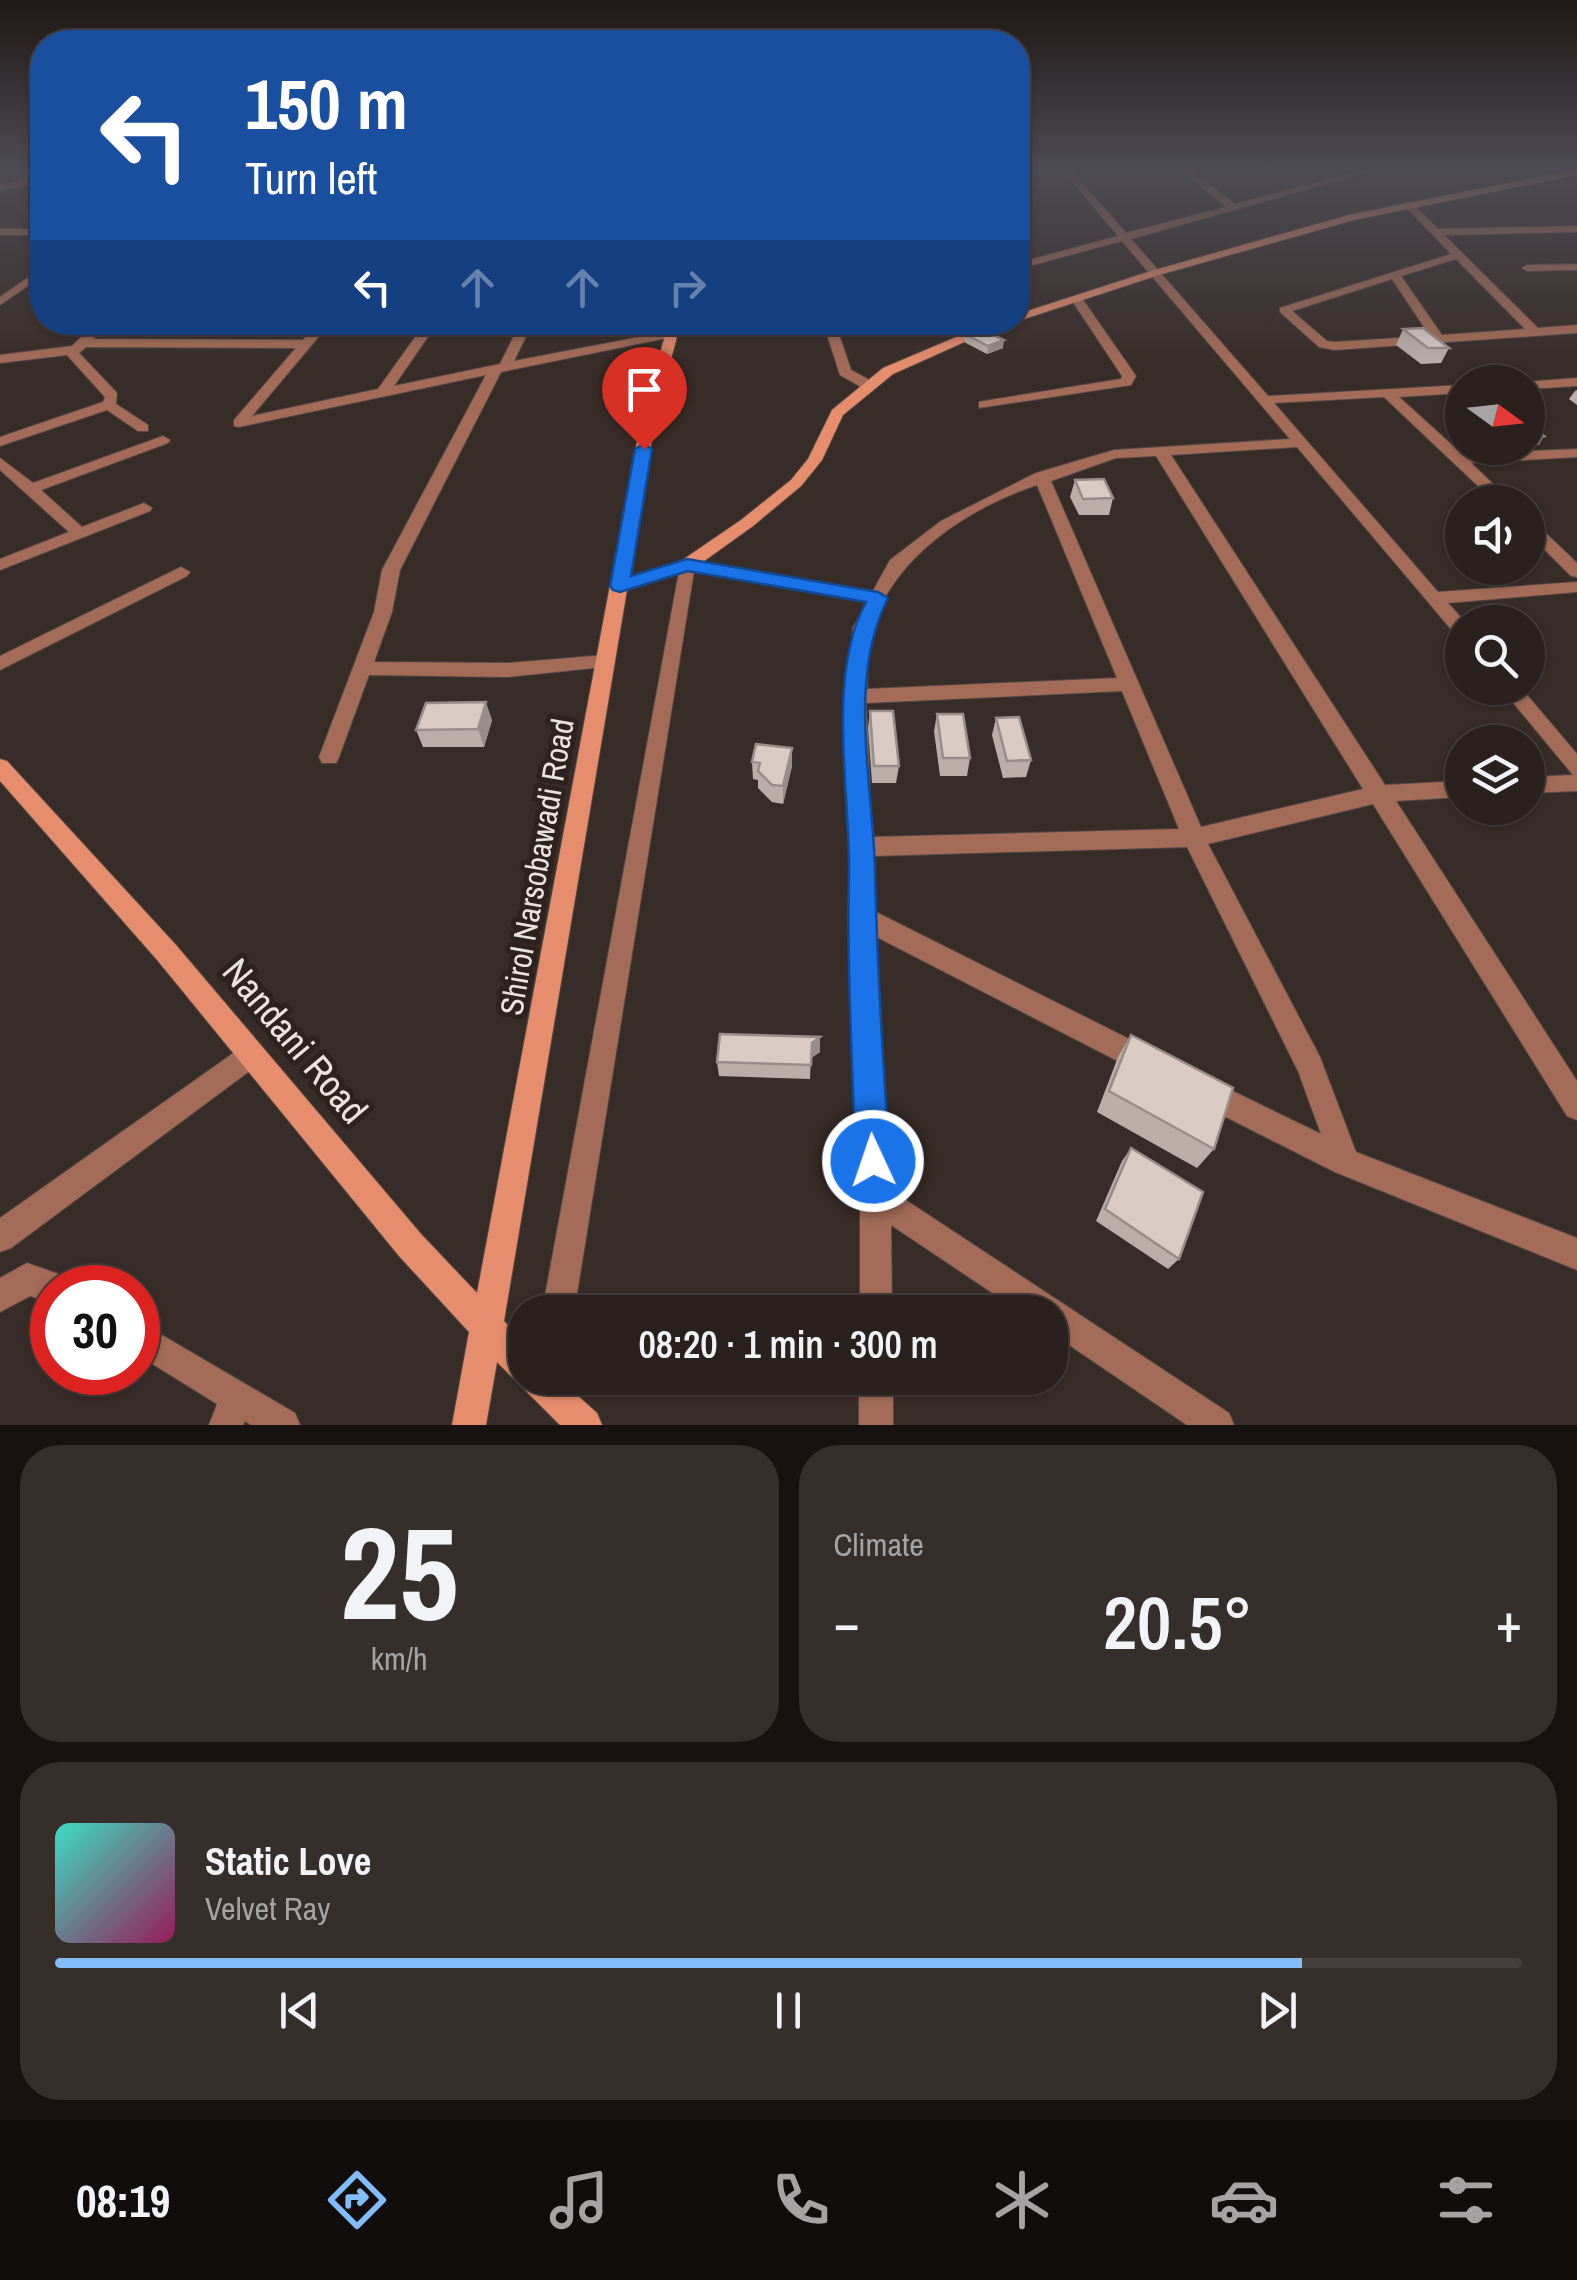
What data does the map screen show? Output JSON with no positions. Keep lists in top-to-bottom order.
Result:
{
  "streets": {
    "street": ["Shirol Narsobawadi Road", "Nandani Road"]
  },
  "crossings": [
    ["Shirol Narsobawadi Road", "Nandani Road"]
  ],
  "north": "right",
  "page": {
    "turn": ["150 m", "Turn left"],
    "limit": "30",
    "trip": "08:20 · 1 min · 300 m",
    "tile": [
      ["25", "km/h"],
      "Climate"
    ],
    "heat": ["−", "20.5°", "+"],
    "song": ["Static Love", "Velvet Ray"],
    "tabs": "08:19"
  }
}
